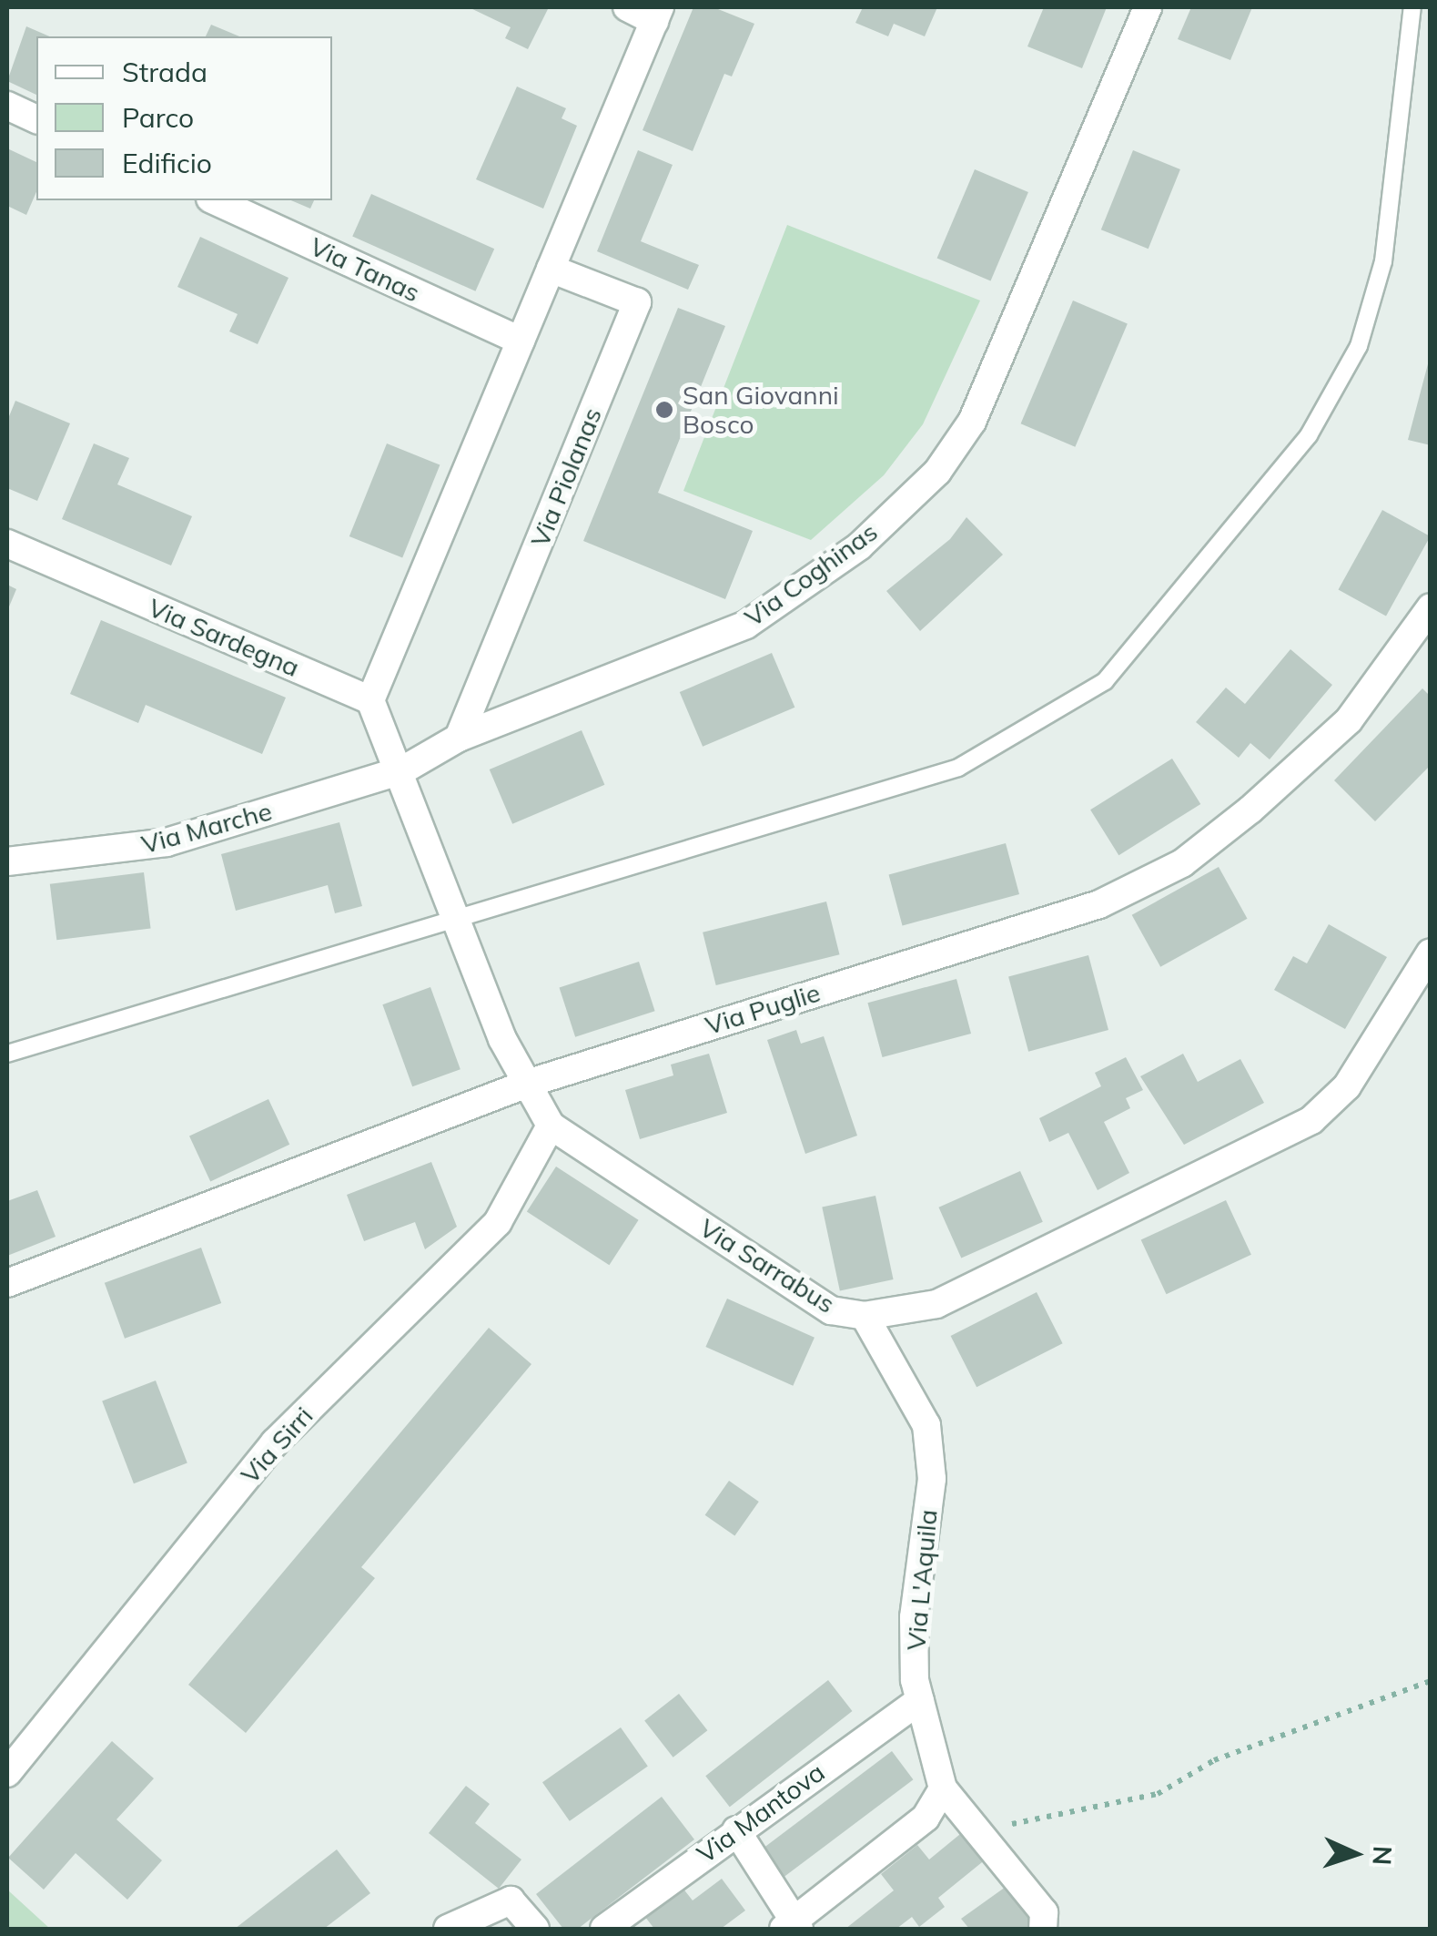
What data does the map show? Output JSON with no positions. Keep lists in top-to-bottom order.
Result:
{
  "streets": {
    "street": [
      "Via Tanas",
      "Via Piolanas",
      "Via Coghinas",
      "Via Sardegna",
      "Via Marche",
      "Via Puglie",
      "Via Sarrabus",
      "Via Sirri",
      "Via L'Aquila",
      "Via Mantova"
    ]
  },
  "crossings": [
    ["Via Piolanas", "Via Coghinas"],
    ["Via Coghinas", "Via Marche"],
    ["Via Coghinas", "Via Sarrabus"],
    ["Via Marche", "Via Sarrabus"],
    ["Via Puglie", "Via Sarrabus"],
    ["Via Sarrabus", "Via Sirri"],
    ["Via Sarrabus", "Via L'Aquila"],
    ["Via L'Aquila", "Via Mantova"]
  ],
  "places": ["San Giovanni Bosco"],
  "legend": ["Strada", "Parco", "Edificio"],
  "north": "right"
}
